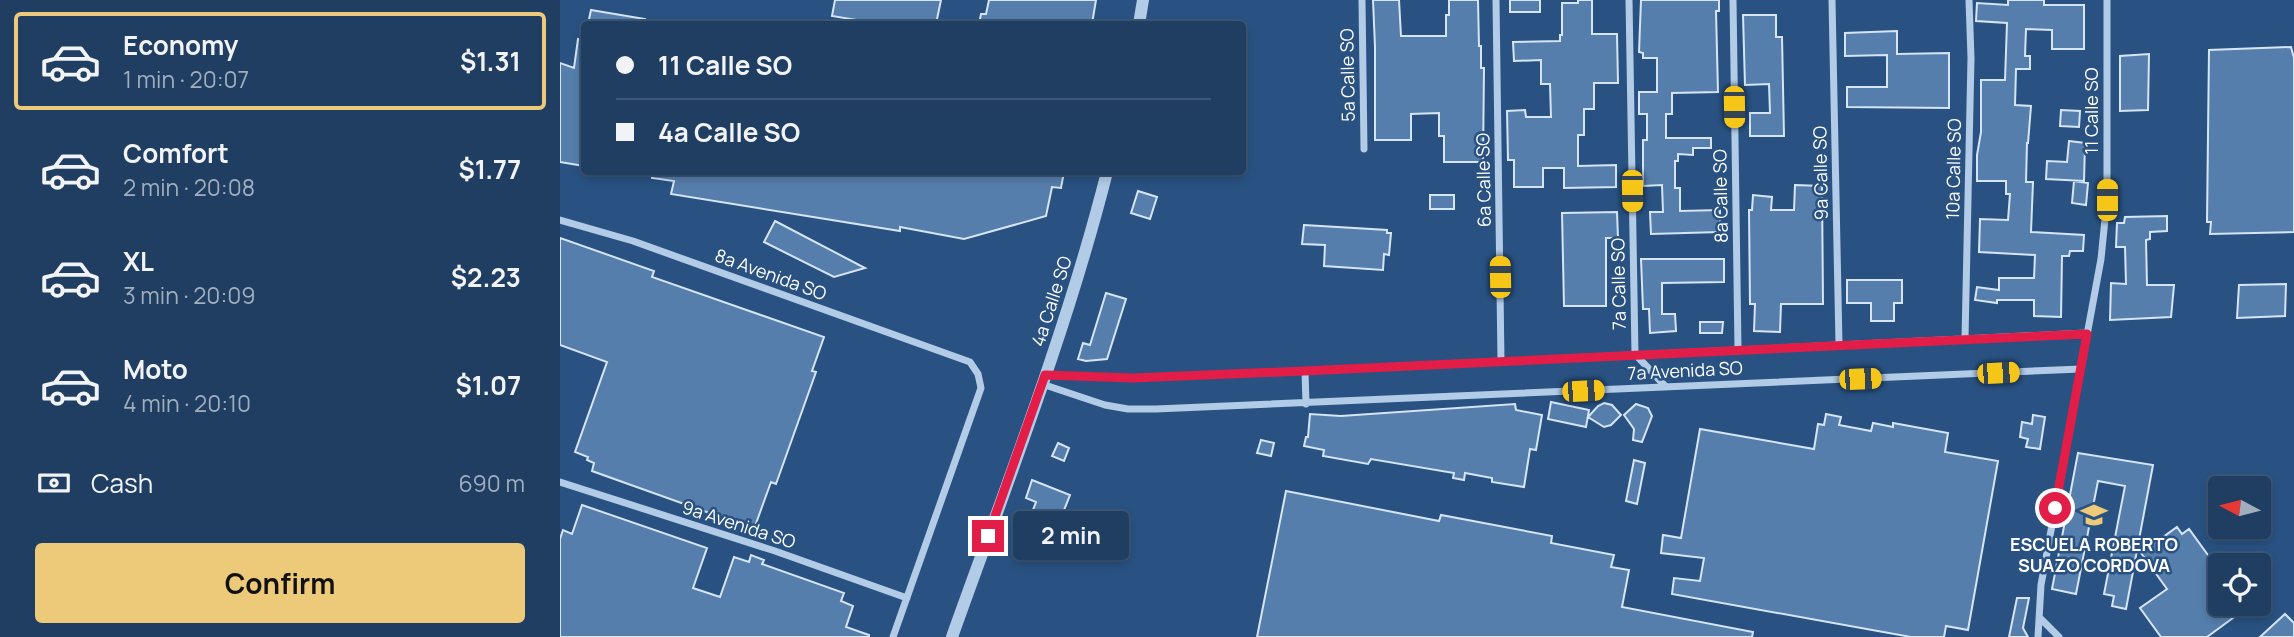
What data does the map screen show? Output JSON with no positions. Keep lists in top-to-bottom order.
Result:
{
  "streets": {
    "street": [
      "5a Calle SO",
      "11 Calle SO",
      "10a Calle SO",
      "9a Calle SO",
      "6a Calle SO",
      "8a Calle SO",
      "8a Avenida SO",
      "7a Calle SO",
      "4a Calle SO",
      "7a Avenida SO",
      "9a Avenida SO"
    ]
  },
  "crossings": [
    ["11 Calle SO", "7a Avenida SO"],
    ["10a Calle SO", "7a Avenida SO"],
    ["9a Calle SO", "7a Avenida SO"],
    ["6a Calle SO", "7a Avenida SO"],
    ["8a Calle SO", "7a Avenida SO"],
    ["8a Avenida SO", "9a Avenida SO"],
    ["7a Calle SO", "7a Avenida SO"],
    ["4a Calle SO", "7a Avenida SO"]
  ],
  "places": {
    "school or university": ["ESCUELA ROBERTO SUAZO CORDOVA"]
  },
  "north": "left",
  "page": {
    "list": [
      {
        "name": "Economy",
        "note": "1 min · 20:07",
        "value": "$1.31"
      },
      {
        "name": "Comfort",
        "note": "2 min · 20:08",
        "value": "$1.77"
      },
      {
        "name": "XL",
        "note": "3 min · 20:09",
        "value": "$2.23"
      },
      {
        "name": "Moto",
        "note": "4 min · 20:10",
        "value": "$1.07"
      }
    ],
    "banner": ["11 Calle SO", "4a Calle SO"],
    "pay": ["Cash", "690 m"],
    "bubble": "2 min",
    "buttons": "Confirm"
  }
}
